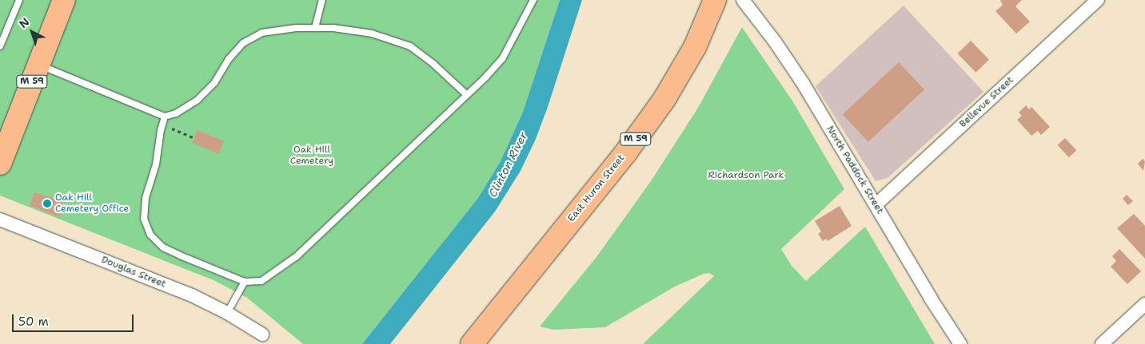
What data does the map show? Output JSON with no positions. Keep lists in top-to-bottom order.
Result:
{
  "streets": {
    "highway": ["M 59", "East Huron Street"],
    "street": ["Bellevue Street", "North Paddock Street", "Douglas Street"]
  },
  "crossings": [
    ["Bellevue Street", "North Paddock Street"]
  ],
  "water": ["Clinton River"],
  "parks": ["Oak Hill Cemetery", "Richardson Park"],
  "places": ["Oak Hill Cemetery Office"],
  "scale_bar": "50 m",
  "north": "top left"
}
